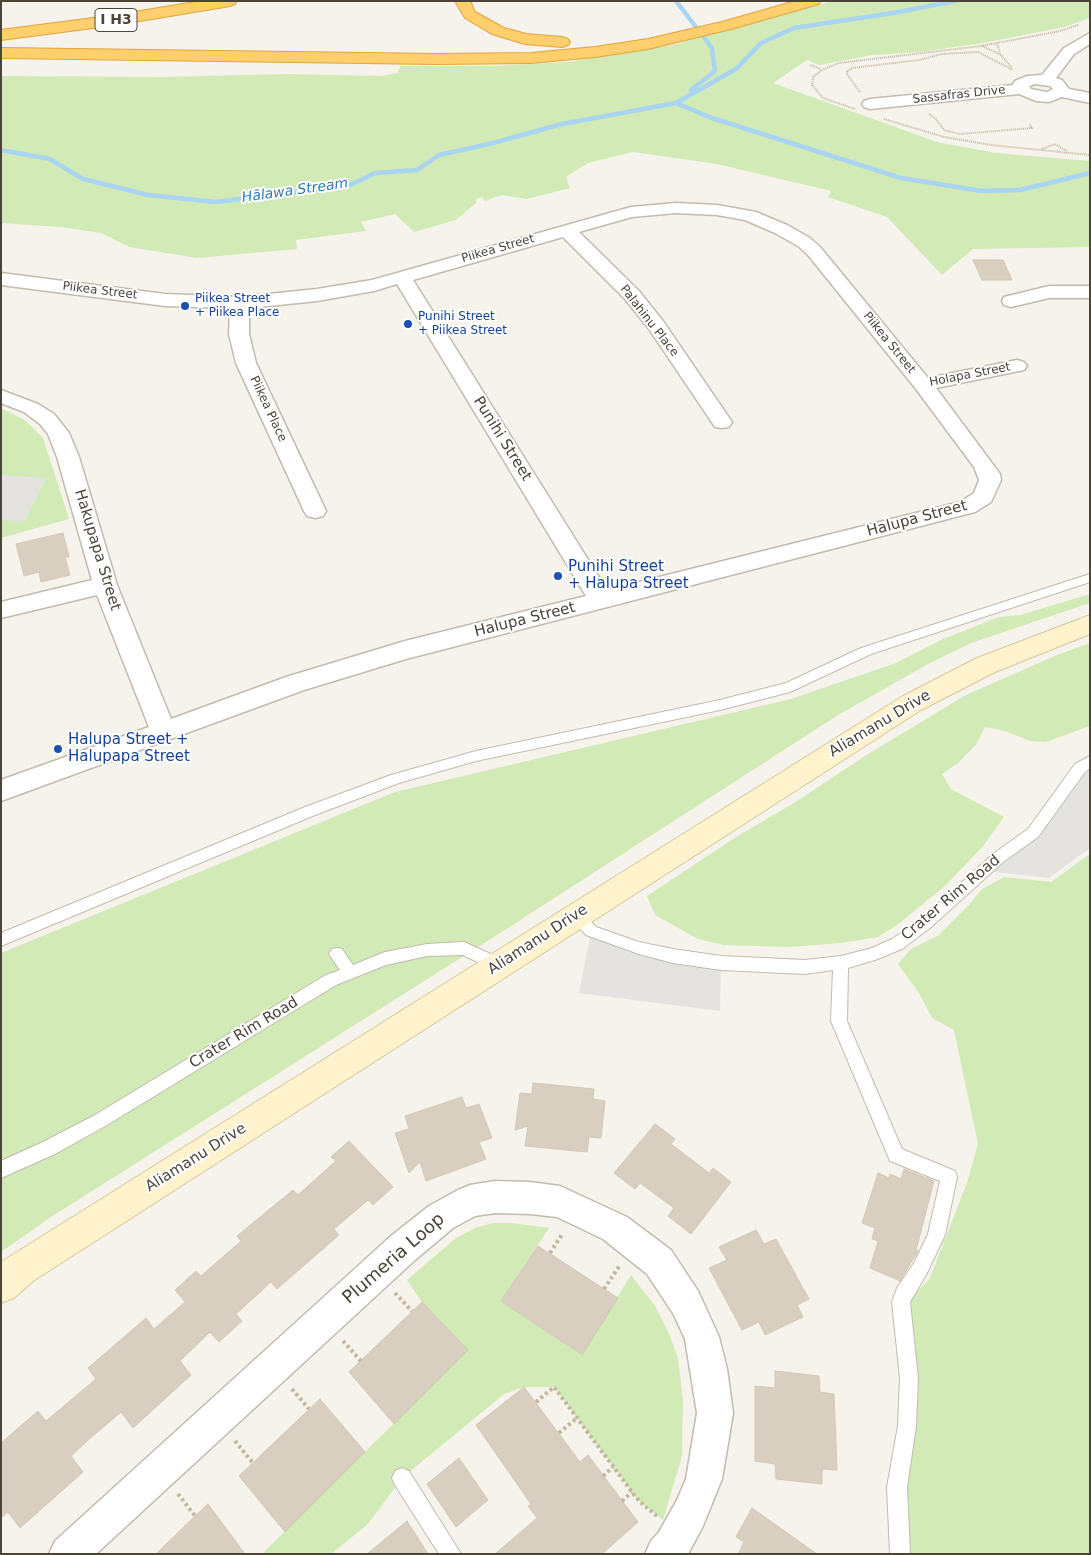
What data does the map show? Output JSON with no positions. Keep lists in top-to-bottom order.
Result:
{
  "streets": {
    "highway": ["I H3"],
    "street": [
      "Sassafras Drive",
      "Piikea Street",
      "Palahinu Place",
      "Holapa Street",
      "Piikea Place",
      "Punihi Street",
      "Halupa Street",
      "Hakupapa Street",
      "Aliamanu Drive",
      "Plumeria Loop"
    ],
    "lane": ["Crater Rim Road"]
  },
  "crossings": [
    ["Piikea Street", "Palahinu Place"],
    ["Piikea Street", "Holapa Street"],
    ["Piikea Street", "Piikea Place"],
    ["Piikea Street", "Punihi Street"],
    ["Piikea Street", "Halupa Street"],
    ["Holapa Street", "Halupa Street"],
    ["Punihi Street", "Halupa Street"],
    ["Halupa Street", "Hakupapa Street"],
    ["Aliamanu Drive", "Crater Rim Road"]
  ],
  "water": ["Hālawa Stream"],
  "places": [
    "Piikea Street + Piikea Place",
    "Punihi Street + Piikea Street",
    "Punihi Street + Halupa Street",
    "Halupa Street + Halupapa Street"
  ]
}
